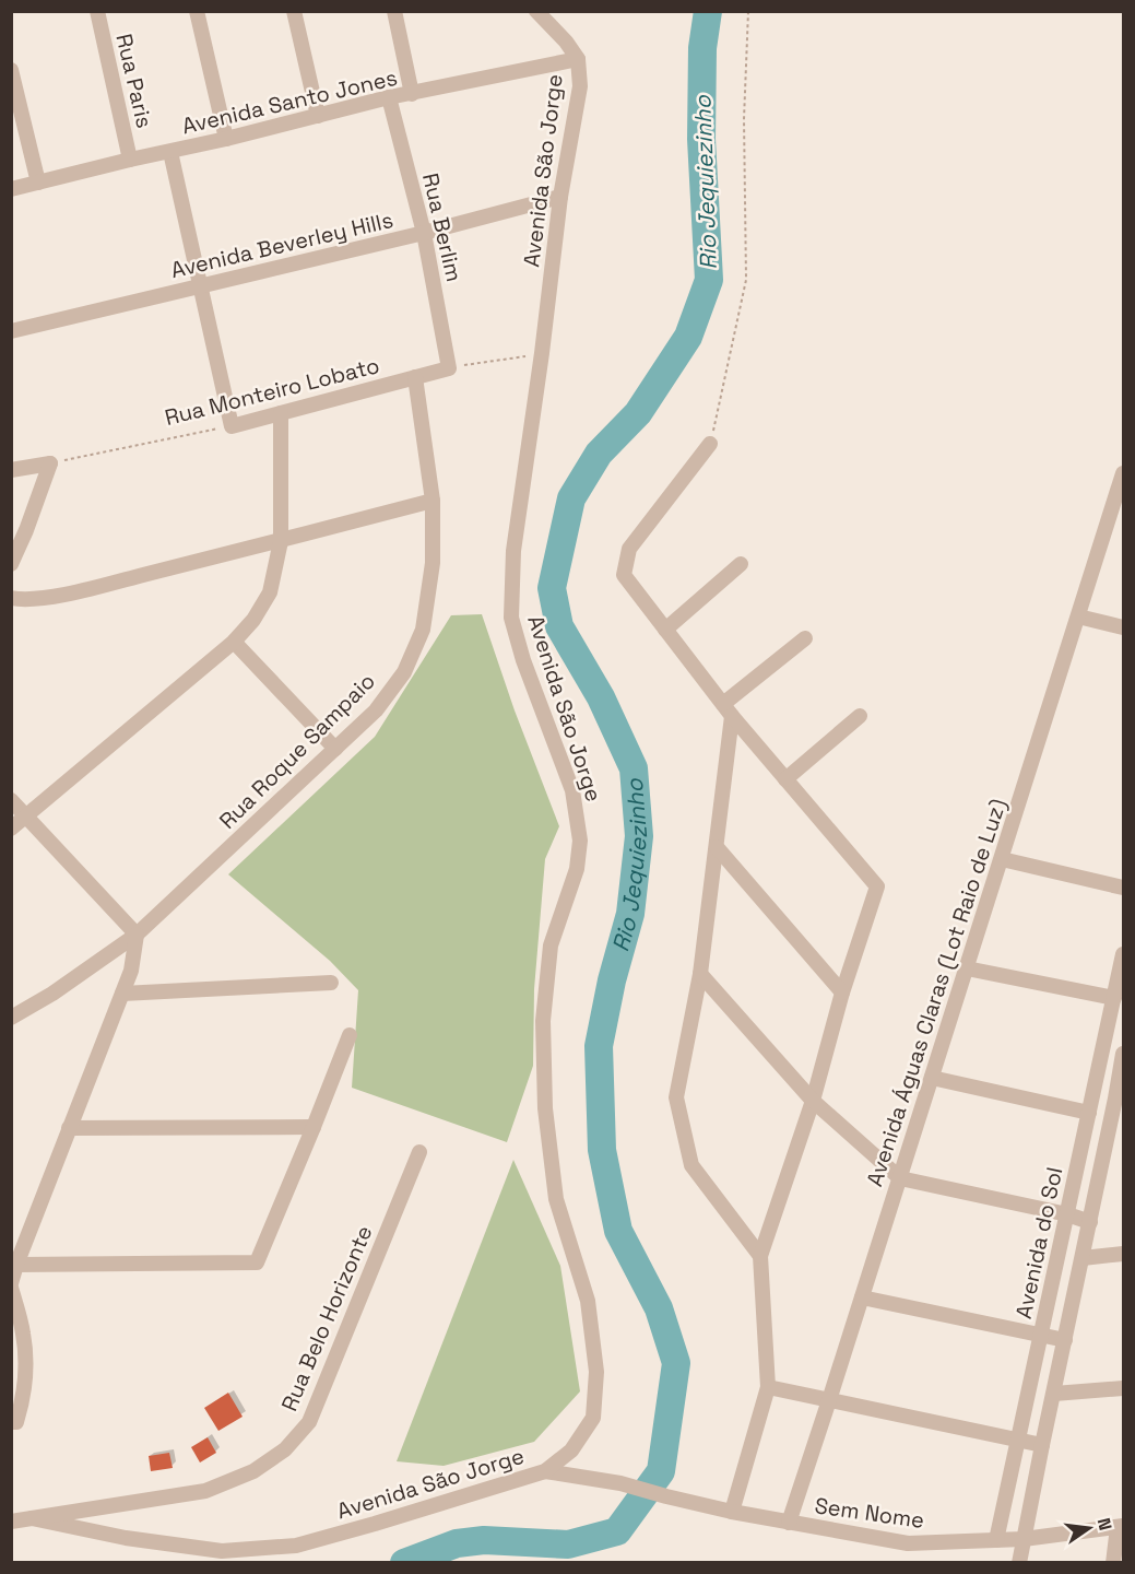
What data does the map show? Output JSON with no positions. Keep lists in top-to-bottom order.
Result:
{
  "streets": {
    "street": [
      "Rua Paris",
      "Avenida Santo Jones",
      "Avenida São Jorge",
      "Rua Berlim",
      "Avenida Beverley Hills",
      "Rua Monteiro Lobato",
      "Rua Roque Sampaio",
      "Avenida Águas Claras (Lot Raio de Luz)",
      "Avenida do Sol",
      "Rua Belo Horizonte",
      "Sem Nome"
    ]
  },
  "crossings": [
    ["Rua Paris", "Avenida Santo Jones"],
    ["Avenida Santo Jones", "Avenida São Jorge"],
    ["Avenida Santo Jones", "Rua Berlim"],
    ["Avenida São Jorge", "Avenida Beverley Hills"],
    ["Avenida São Jorge", "Rua Belo Horizonte"],
    ["Avenida São Jorge", "Sem Nome"],
    ["Rua Berlim", "Avenida Beverley Hills"],
    ["Rua Berlim", "Rua Monteiro Lobato"],
    ["Rua Monteiro Lobato", "Rua Roque Sampaio"],
    ["Avenida Águas Claras (Lot Raio de Luz)", "Sem Nome"],
    ["Avenida do Sol", "Sem Nome"]
  ],
  "water": ["Rio Jequiezinho"],
  "north": "right"
}
